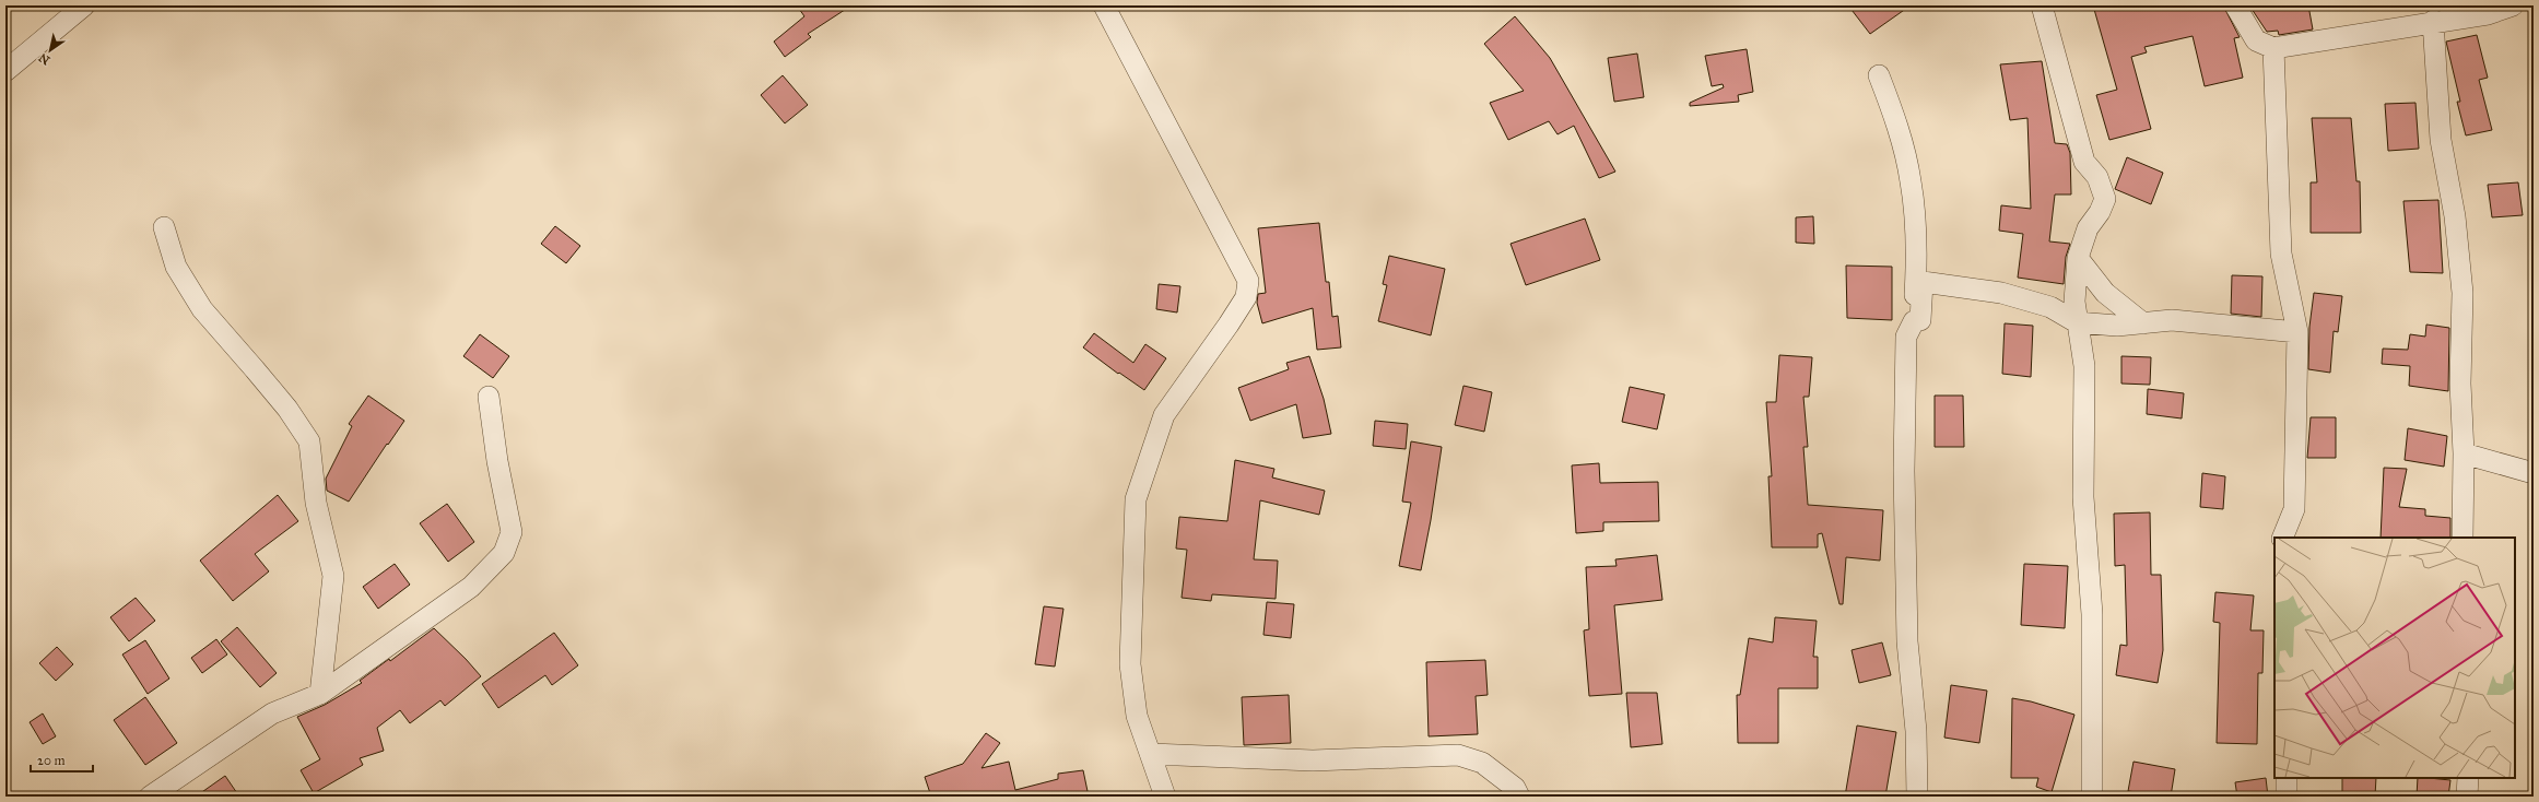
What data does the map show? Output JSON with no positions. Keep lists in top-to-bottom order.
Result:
{
  "scale_bar": "20 m",
  "north": "bottom left"
}
